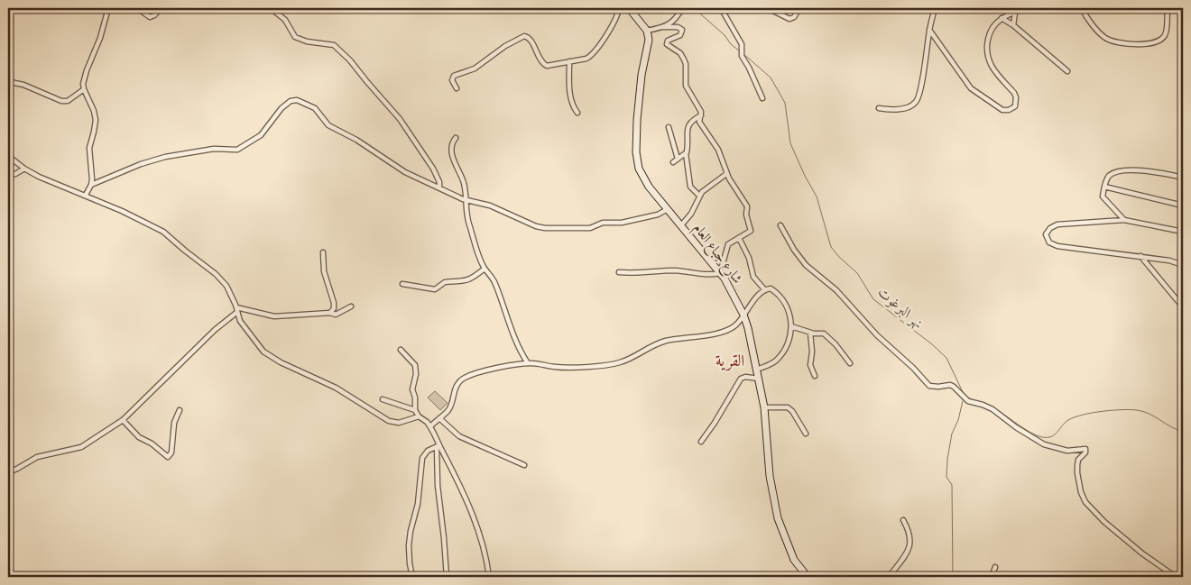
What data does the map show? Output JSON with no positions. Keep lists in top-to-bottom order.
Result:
{
  "streets": {
    "main road": ["شارع جباع العام"]
  },
  "districts": ["القرية"],
  "water": ["نهر البرغوت"]
}
